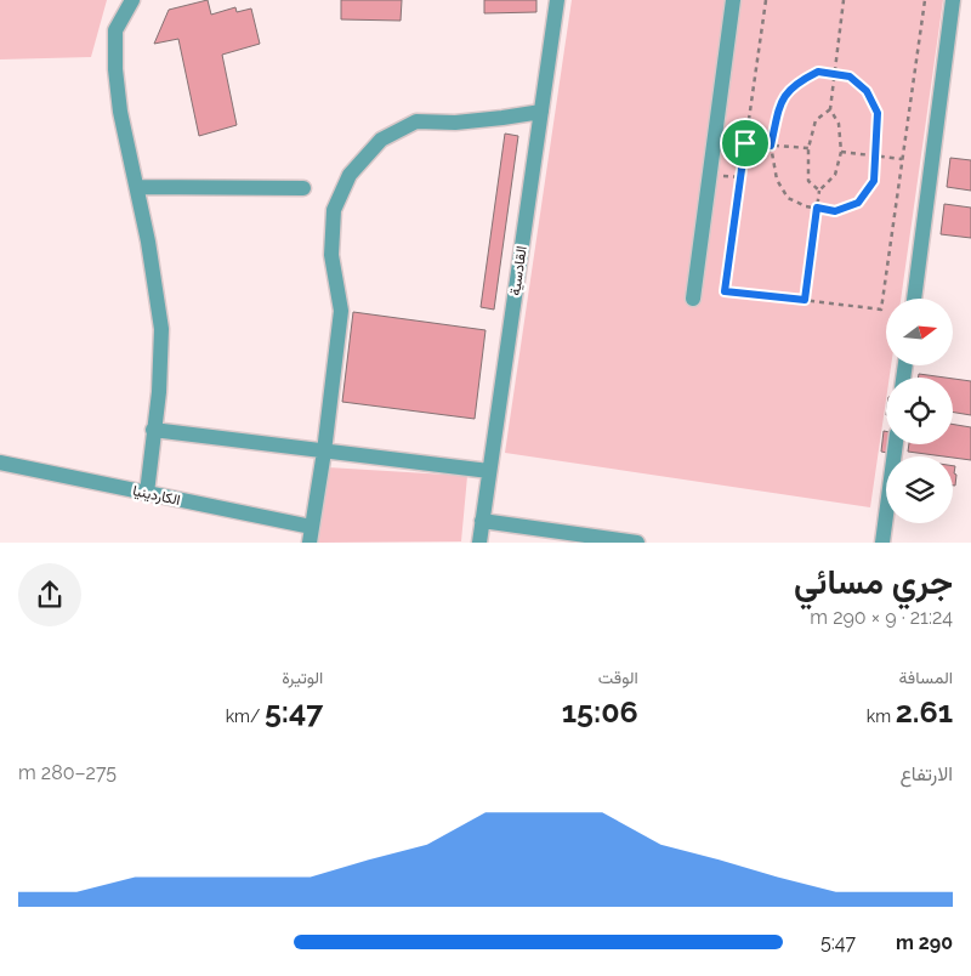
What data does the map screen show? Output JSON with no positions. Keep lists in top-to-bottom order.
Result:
{
  "streets": {
    "street": ["القادسية", "الكاردينيا"]
  },
  "north": "right",
  "page": {
    "heading": ["جري مسائي", "21:24 · 9 × 290 m"],
    "stats": [
      ["المسافة", "2.61 km"],
      ["الوقت", "15:06"],
      ["الوتيرة", "5:47 /km"]
    ],
    "chart": ["الارتفاع", "275–280 m"],
    "list": [
      {
        "name": "290 m",
        "note": "5:47"
      }
    ]
  }
}
